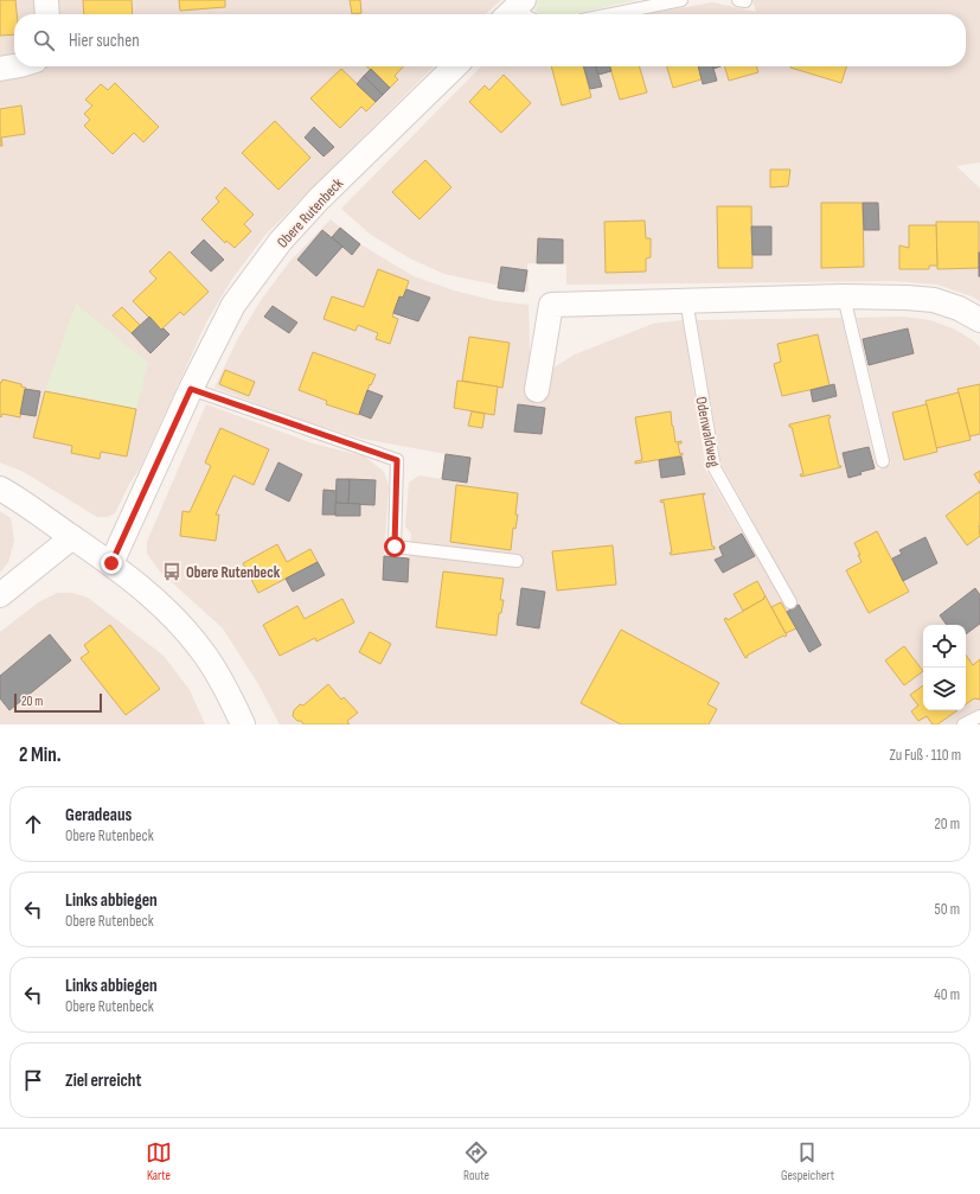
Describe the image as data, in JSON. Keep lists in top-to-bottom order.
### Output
{
  "streets": {
    "street": ["Obere Rutenbeck"],
    "lane": ["Odenwaldweg"]
  },
  "places": {
    "bus stop": ["Obere Rutenbeck"]
  },
  "scale_bar": "20 m",
  "page": {
    "search": "Hier suchen",
    "scale": "20 m",
    "heading": ["2 Min.", "Zu Fuß · 110 m"],
    "list": [
      ["Geradeaus", "Obere Rutenbeck", "20 m"],
      ["Links abbiegen", "Obere Rutenbeck", "50 m"],
      ["Links abbiegen", "Obere Rutenbeck", "40 m"],
      "Ziel erreicht"
    ],
    "nav": ["Karte", "Route", "Gespeichert"]
  }
}
